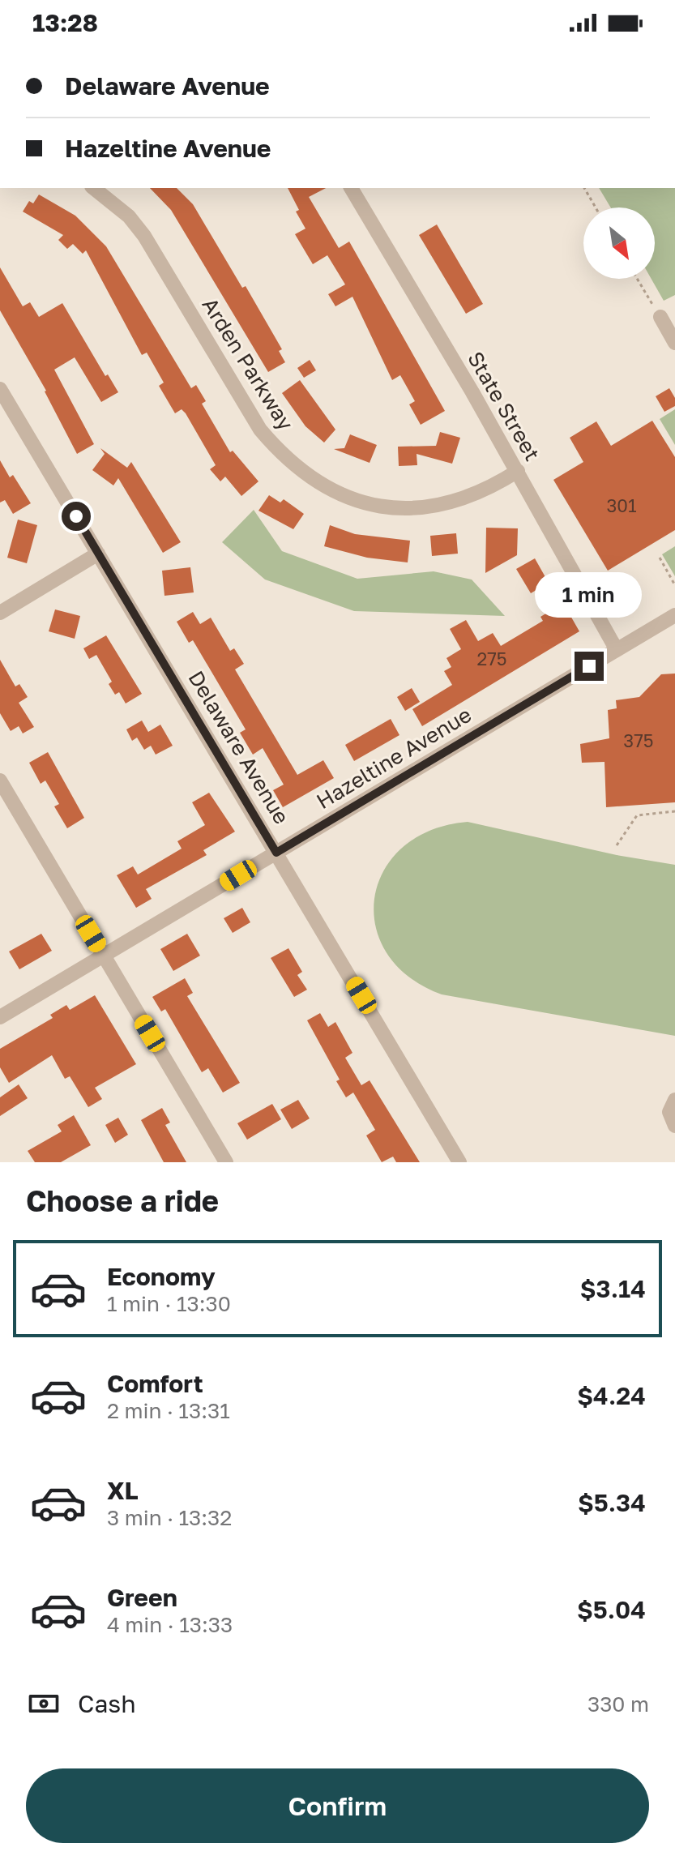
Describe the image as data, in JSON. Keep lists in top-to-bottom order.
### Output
{
  "streets": {
    "street": [
      "Arden Parkway",
      "State Street",
      "Delaware Avenue",
      "Hazeltine Avenue"
    ]
  },
  "crossings": [
    ["Arden Parkway", "State Street"],
    ["State Street", "Hazeltine Avenue"],
    ["Delaware Avenue", "Hazeltine Avenue"]
  ],
  "house_numbers": ["301", "275", "375"],
  "north": "bottom right",
  "page": {
    "status": "13:28",
    "banner": ["Delaware Avenue", "Hazeltine Avenue"],
    "bubble": "1 min",
    "heading": "Choose a ride",
    "list": [
      {
        "name": "Economy",
        "note": "1 min · 13:30",
        "value": "$3.14"
      },
      {
        "name": "Comfort",
        "note": "2 min · 13:31",
        "value": "$4.24"
      },
      {
        "name": "XL",
        "note": "3 min · 13:32",
        "value": "$5.34"
      },
      {
        "name": "Green",
        "note": "4 min · 13:33",
        "value": "$5.04"
      }
    ],
    "pay": ["Cash", "330 m"],
    "buttons": "Confirm"
  }
}
